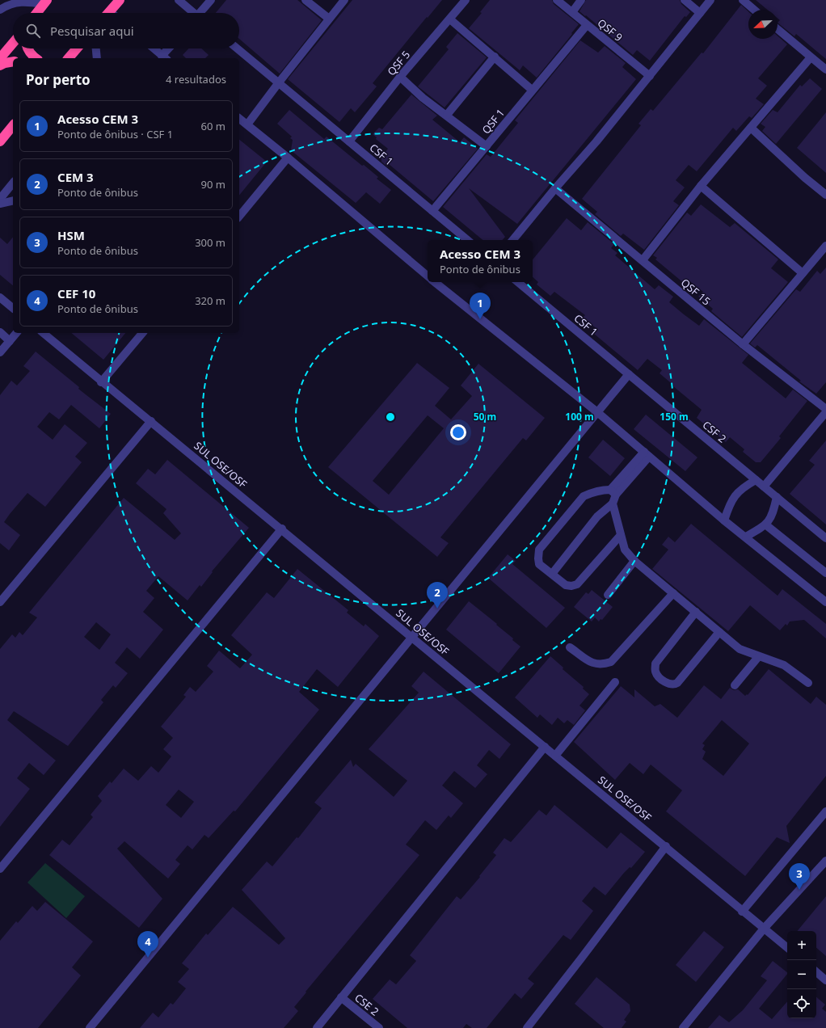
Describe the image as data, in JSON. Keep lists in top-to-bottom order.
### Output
{
  "streets": {
    "street": [
      "QSF 9",
      "QSF 5",
      "QSF 1",
      "CSF 1",
      "QSF 15",
      "CSF 2",
      "SUL OSE/OSF",
      "CSE 2"
    ]
  },
  "crossings": [
    ["QSF 9", "QSF 1"],
    ["QSF 5", "QSF 1"],
    ["QSF 5", "CSF 1"],
    ["CSF 1", "CSF 2"]
  ],
  "north": "bottom left",
  "page": {
    "search": "Pesquisar aqui",
    "heading": ["Por perto", "4 resultados"],
    "list": [
      {
        "mark": "1",
        "name": "Acesso CEM 3",
        "note": "Ponto de ônibus · CSF 1",
        "value": "60 m"
      },
      {
        "mark": "2",
        "name": "CEM 3",
        "note": "Ponto de ônibus",
        "value": "90 m"
      },
      {
        "mark": "3",
        "name": "HSM",
        "note": "Ponto de ônibus",
        "value": "300 m"
      },
      {
        "mark": "4",
        "name": "CEF 10",
        "note": "Ponto de ônibus",
        "value": "320 m"
      }
    ],
    "popup": ["Acesso CEM 3", "Ponto de ônibus"],
    "pins": [
      "1",
      "2",
      "3",
      "4"
    ],
    "map_buttons": ["+", "−"]
  },
  "rings": ["50 m", "100 m", "150 m"]
}
